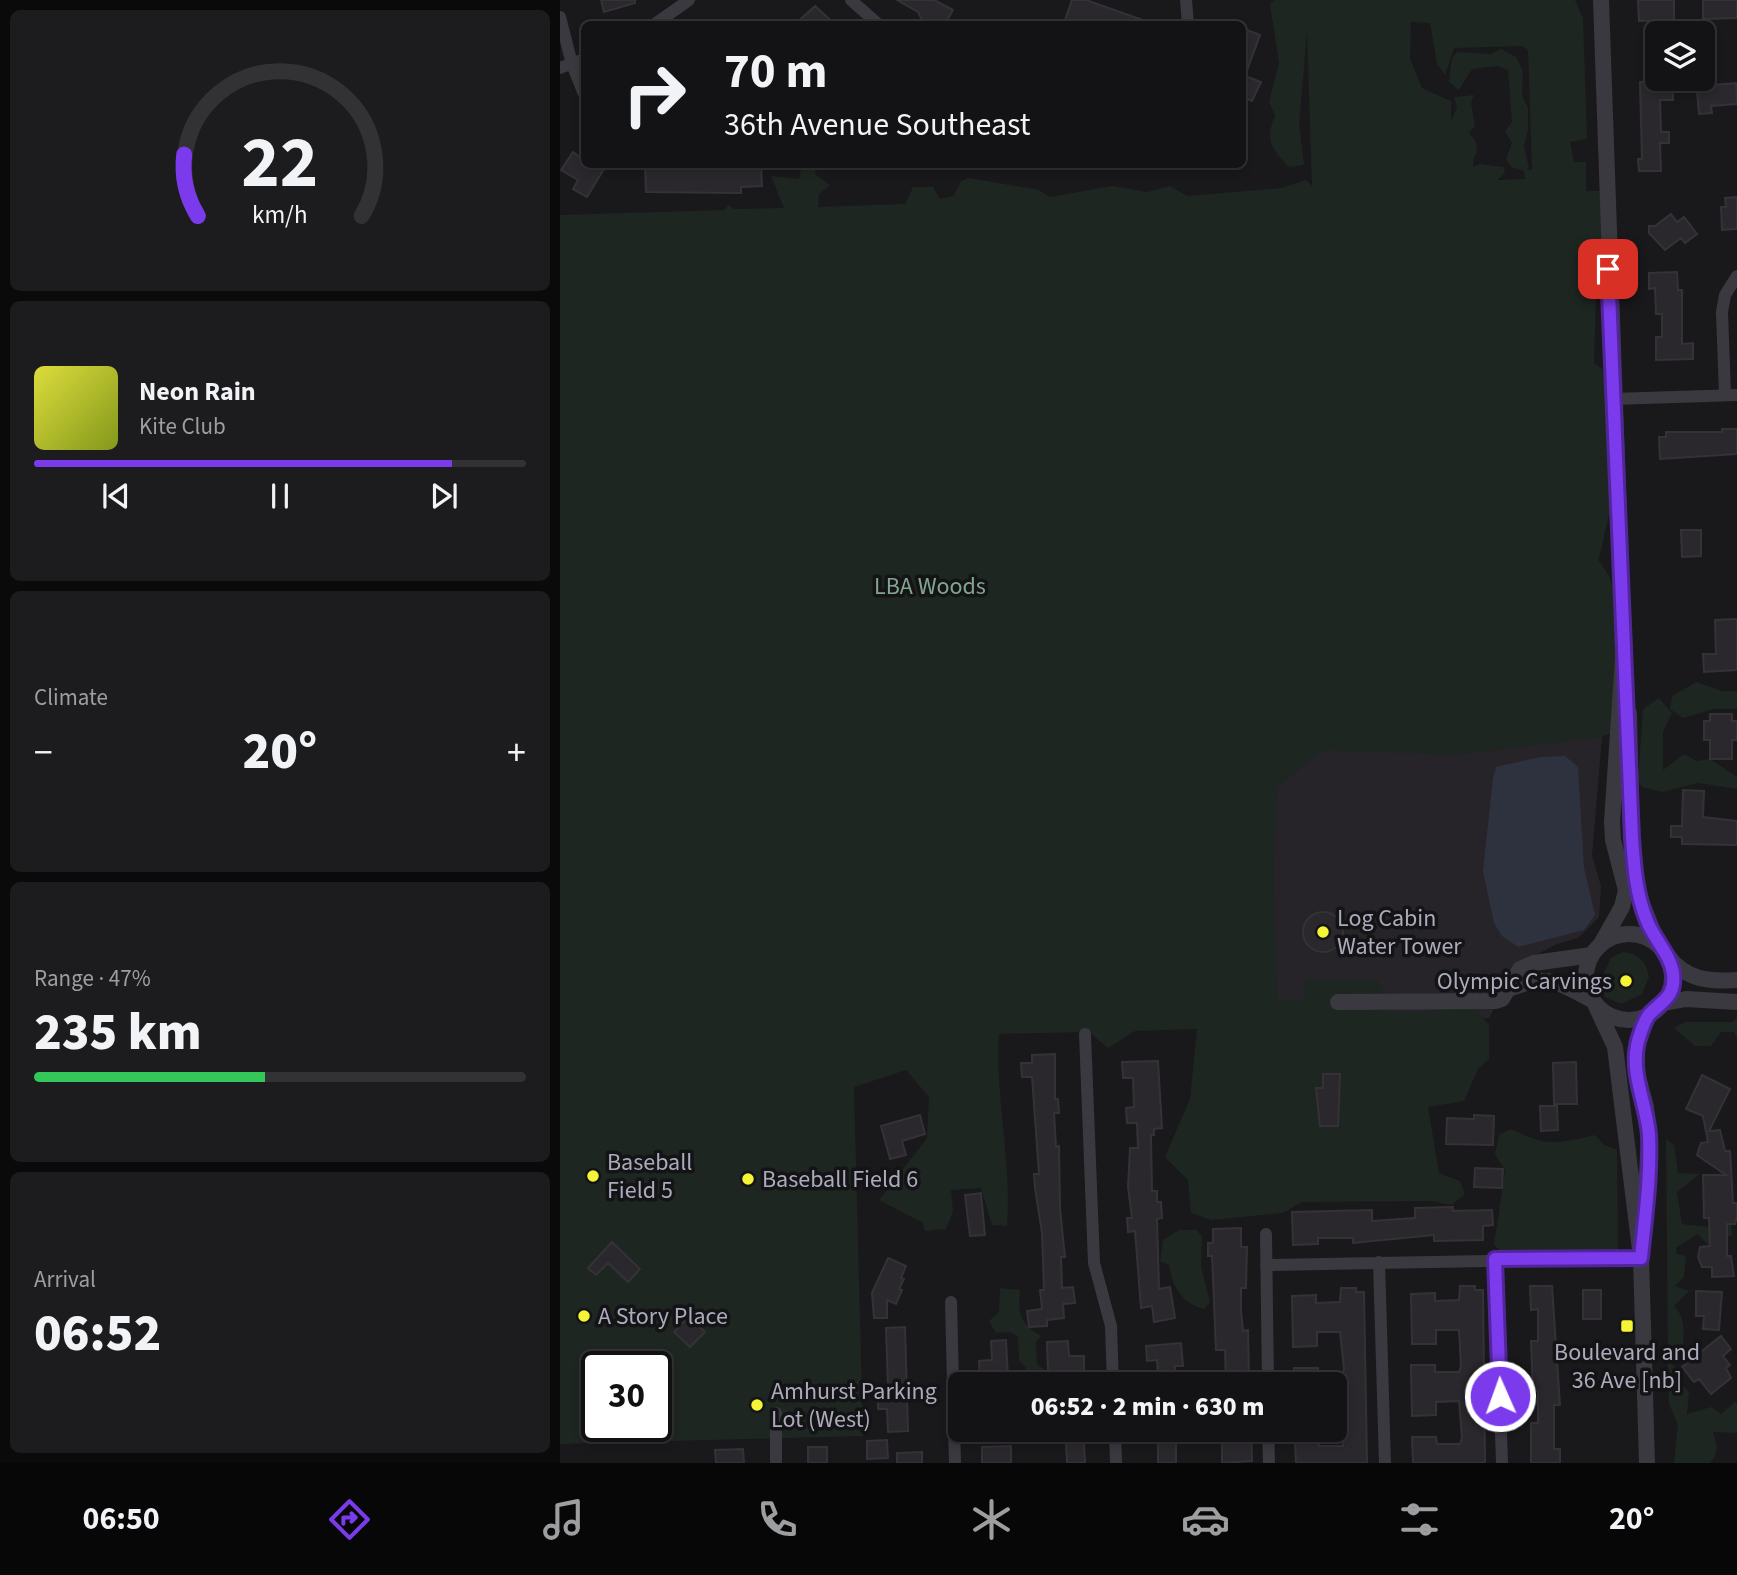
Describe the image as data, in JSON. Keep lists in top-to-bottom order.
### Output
{
  "parks": ["LBA Woods"],
  "places": {
    "other": [
      "Log Cabin Water Tower",
      "Olympic Carvings",
      "Baseball Field 5",
      "Baseball Field 6",
      "A Story Place",
      "Amhurst Parking Lot (West)"
    ],
    "transit": ["Boulevard and 36 Ave [nb]"]
  },
  "page": {
    "turn": ["70 m", "36th Avenue Southeast"],
    "song": ["Neon Rain", "Kite Club"],
    "tile": [
      "Climate",
      ["Range · 47%", "235 km"],
      ["Arrival", "06:52"]
    ],
    "heat": ["−", "20°", "+"],
    "limit": "30",
    "trip": "06:52 · 2 min · 630 m",
    "tabs": ["06:50", "20°"],
    "gauge": ["22", "km/h"]
  }
}
